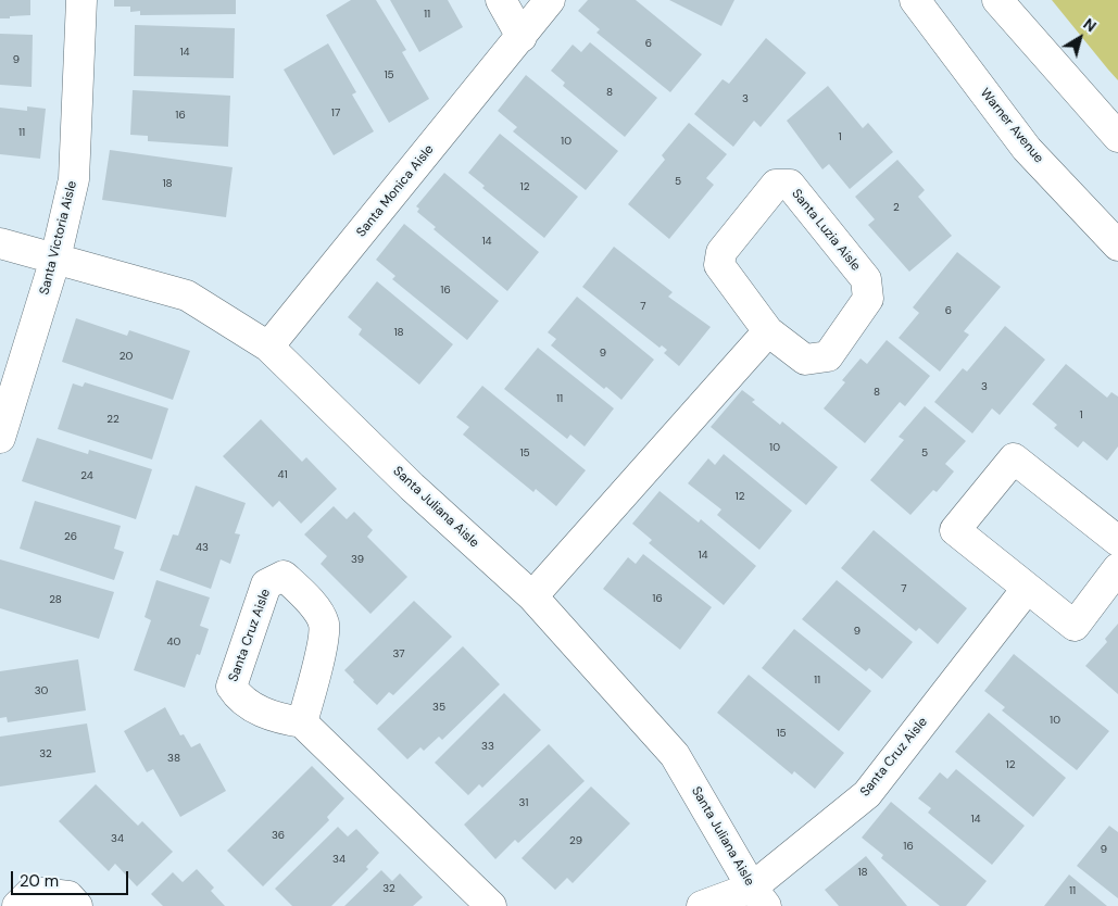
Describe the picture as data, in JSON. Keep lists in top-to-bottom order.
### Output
{
  "streets": {
    "street": [
      "Warner Avenue",
      "Santa Monica Aisle",
      "Santa Luzia Aisle",
      "Santa Victoria Aisle",
      "Santa Juliana Aisle",
      "Santa Cruz Aisle"
    ]
  },
  "crossings": [
    ["Santa Monica Aisle", "Santa Juliana Aisle"],
    ["Santa Victoria Aisle", "Santa Juliana Aisle"],
    ["Santa Juliana Aisle", "Santa Cruz Aisle"]
  ],
  "house_numbers": [
    "11",
    "6",
    "14",
    "9",
    "15",
    "8",
    "3",
    "17",
    "16",
    "11",
    "1",
    "10",
    "5",
    "18",
    "12",
    "2",
    "14",
    "16",
    "7",
    "6",
    "18",
    "9",
    "20",
    "3",
    "8",
    "11",
    "1",
    "22",
    "10",
    "15",
    "5",
    "41",
    "24",
    "12",
    "26",
    "43",
    "14",
    "39",
    "7",
    "16",
    "28",
    "9",
    "40",
    "37",
    "11",
    "30",
    "35",
    "10",
    "15",
    "33",
    "32",
    "38",
    "12",
    "31",
    "14",
    "36",
    "34",
    "29",
    "16",
    "9",
    "34",
    "18",
    "32",
    "11"
  ],
  "scale_bar": "20 m",
  "north": "top right"
}
